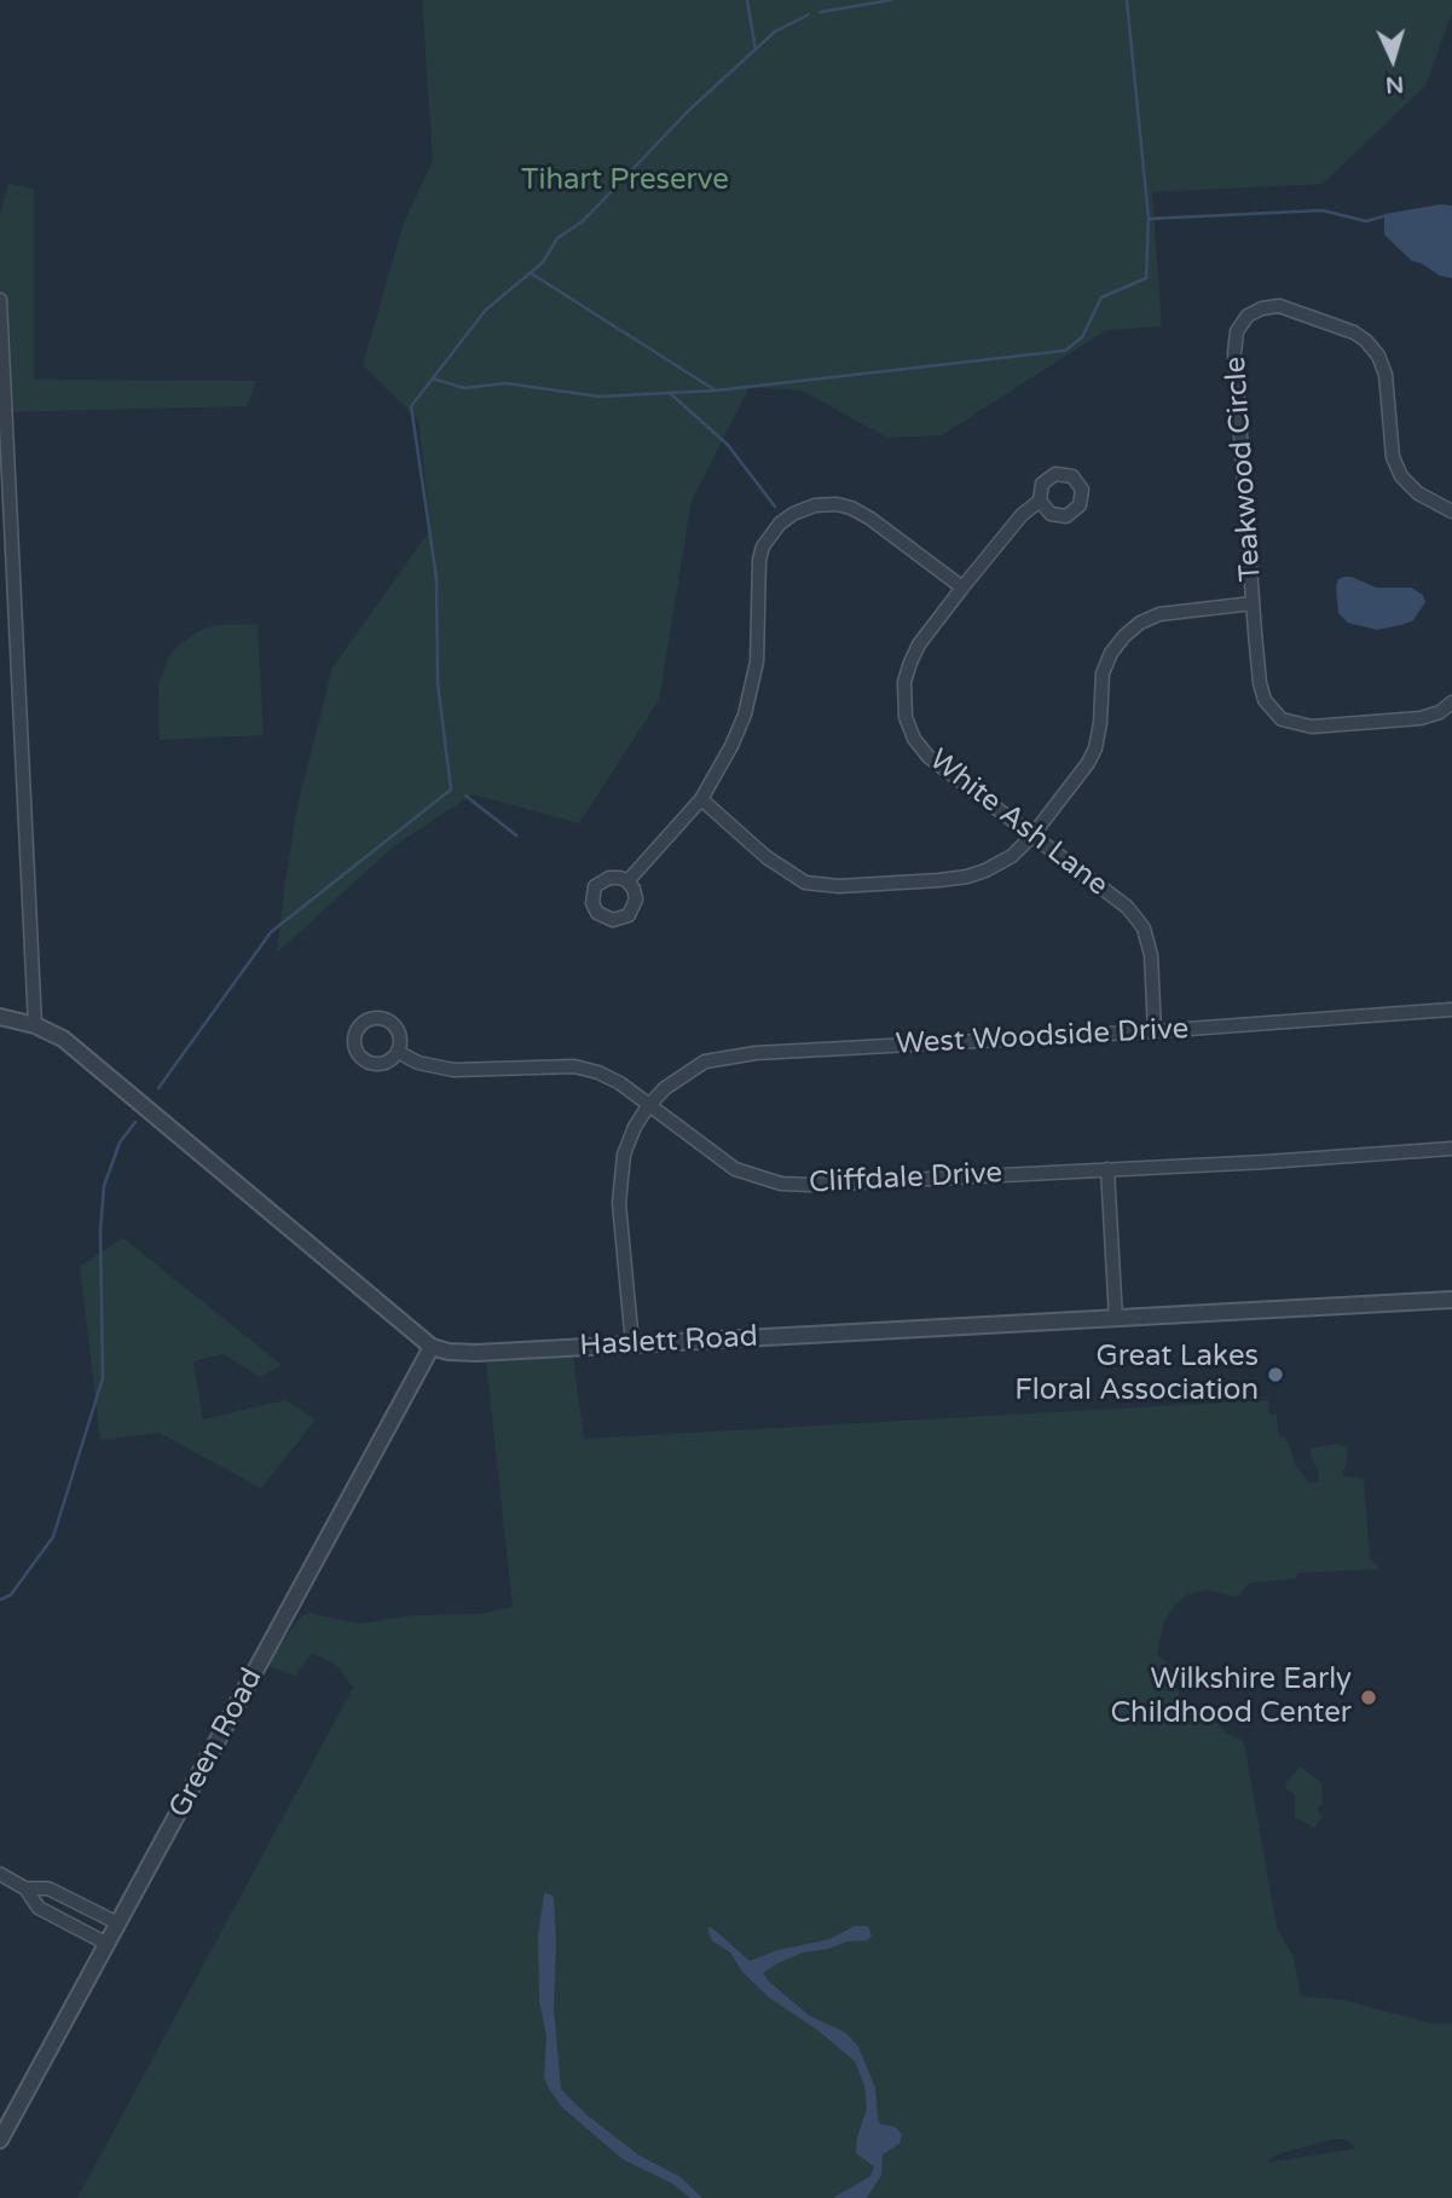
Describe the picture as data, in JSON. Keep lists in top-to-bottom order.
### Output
{
  "streets": {
    "street": [
      "Teakwood Circle",
      "White Ash Lane",
      "West Woodside Drive",
      "Cliffdale Drive",
      "Haslett Road",
      "Green Road"
    ]
  },
  "crossings": [
    ["White Ash Lane", "West Woodside Drive"],
    ["West Woodside Drive", "Cliffdale Drive"],
    ["West Woodside Drive", "Haslett Road"],
    ["Haslett Road", "Green Road"]
  ],
  "parks": ["Tihart Preserve"],
  "places": ["Great Lakes Floral Association", "Wilkshire Early Childhood Center"],
  "north": "bottom"
}
